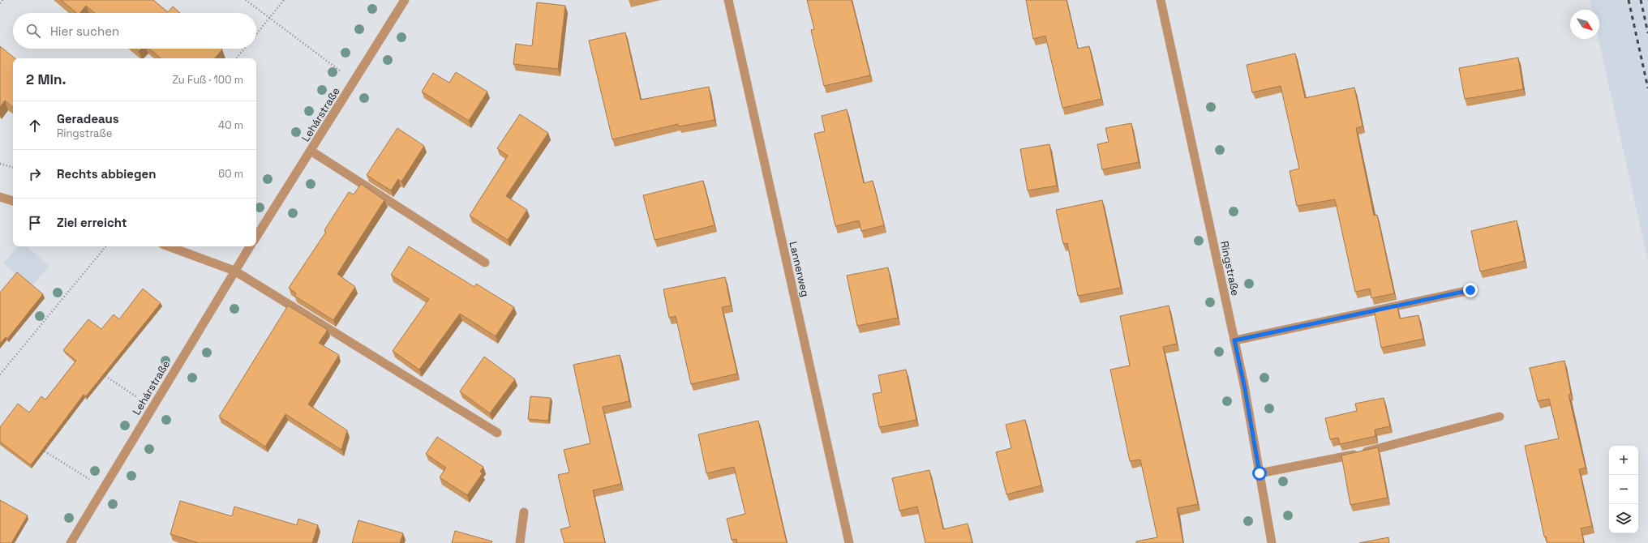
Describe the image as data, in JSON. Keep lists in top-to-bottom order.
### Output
{
  "streets": {
    "street": ["Lehárstraße", "Ringstraße", "Lannerweg"]
  },
  "north": "bottom right",
  "page": {
    "search": "Hier suchen",
    "heading": ["2 Min.", "Zu Fuß · 100 m"],
    "list": [
      ["Geradeaus", "Ringstraße", "40 m"],
      ["Rechts abbiegen", "60 m"],
      "Ziel erreicht"
    ],
    "map_buttons": ["+", "−"]
  }
}
